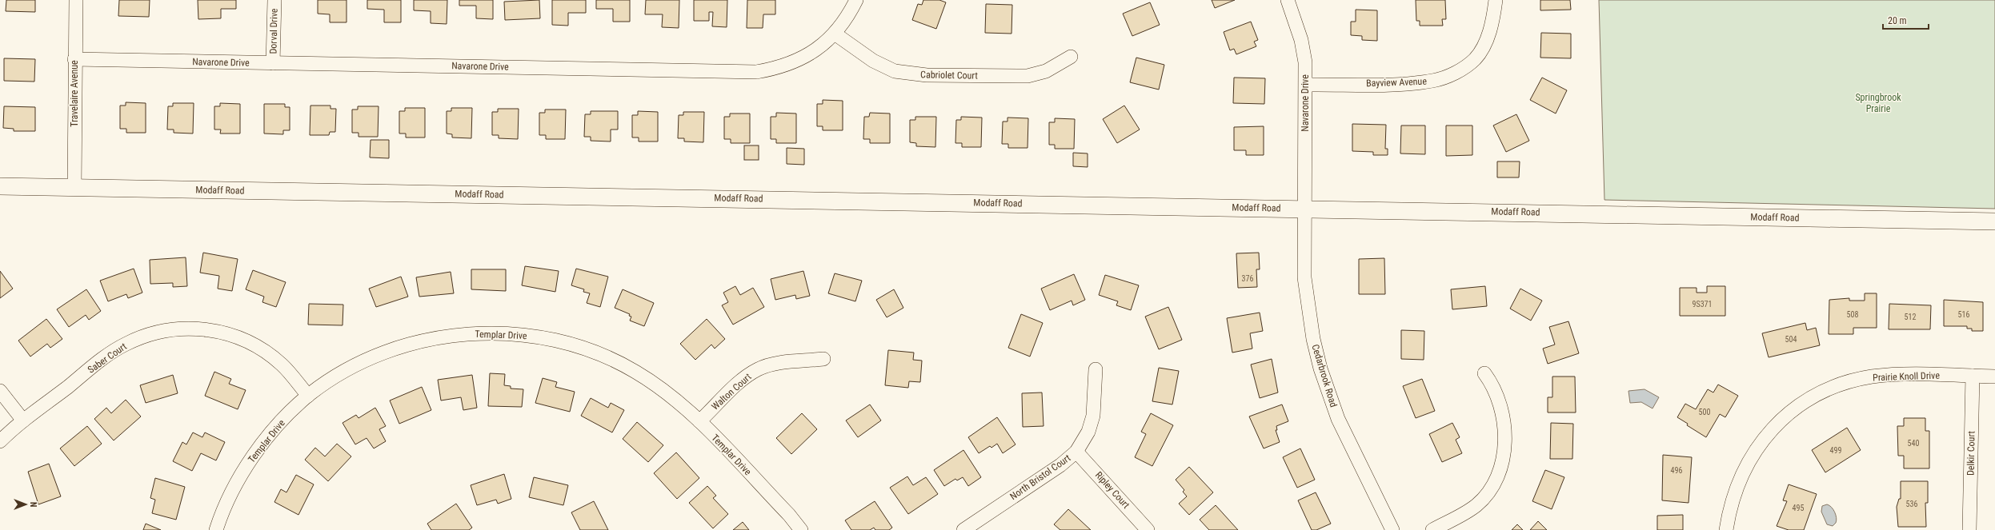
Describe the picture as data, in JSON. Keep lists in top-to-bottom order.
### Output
{
  "streets": {
    "street": [
      "Dorval Drive",
      "Navarone Drive",
      "Cabriolet Court",
      "Bayview Avenue",
      "Travelaire Avenue",
      "Modaff Road",
      "Templar Drive",
      "Saber Court",
      "Cedarbrook Road",
      "Prairie Knoll Drive",
      "Walton Court",
      "Delkir Court",
      "North Bristol Court",
      "Ripley Court"
    ]
  },
  "crossings": [
    ["Dorval Drive", "Navarone Drive"],
    ["Navarone Drive", "Cabriolet Court"],
    ["Navarone Drive", "Bayview Avenue"],
    ["Navarone Drive", "Travelaire Avenue"],
    ["Navarone Drive", "Modaff Road"],
    ["Navarone Drive", "Cedarbrook Road"],
    ["Travelaire Avenue", "Modaff Road"],
    ["Modaff Road", "Cedarbrook Road"],
    ["Templar Drive", "Saber Court"],
    ["Templar Drive", "Walton Court"],
    ["Prairie Knoll Drive", "Delkir Court"],
    ["North Bristol Court", "Ripley Court"]
  ],
  "parks": ["Springbrook Prairie"],
  "house_numbers": [
    "376",
    "9S371",
    "508",
    "516",
    "512",
    "504",
    "500",
    "540",
    "499",
    "496",
    "536",
    "495"
  ],
  "scale_bar": "20 m",
  "north": "right"
}
